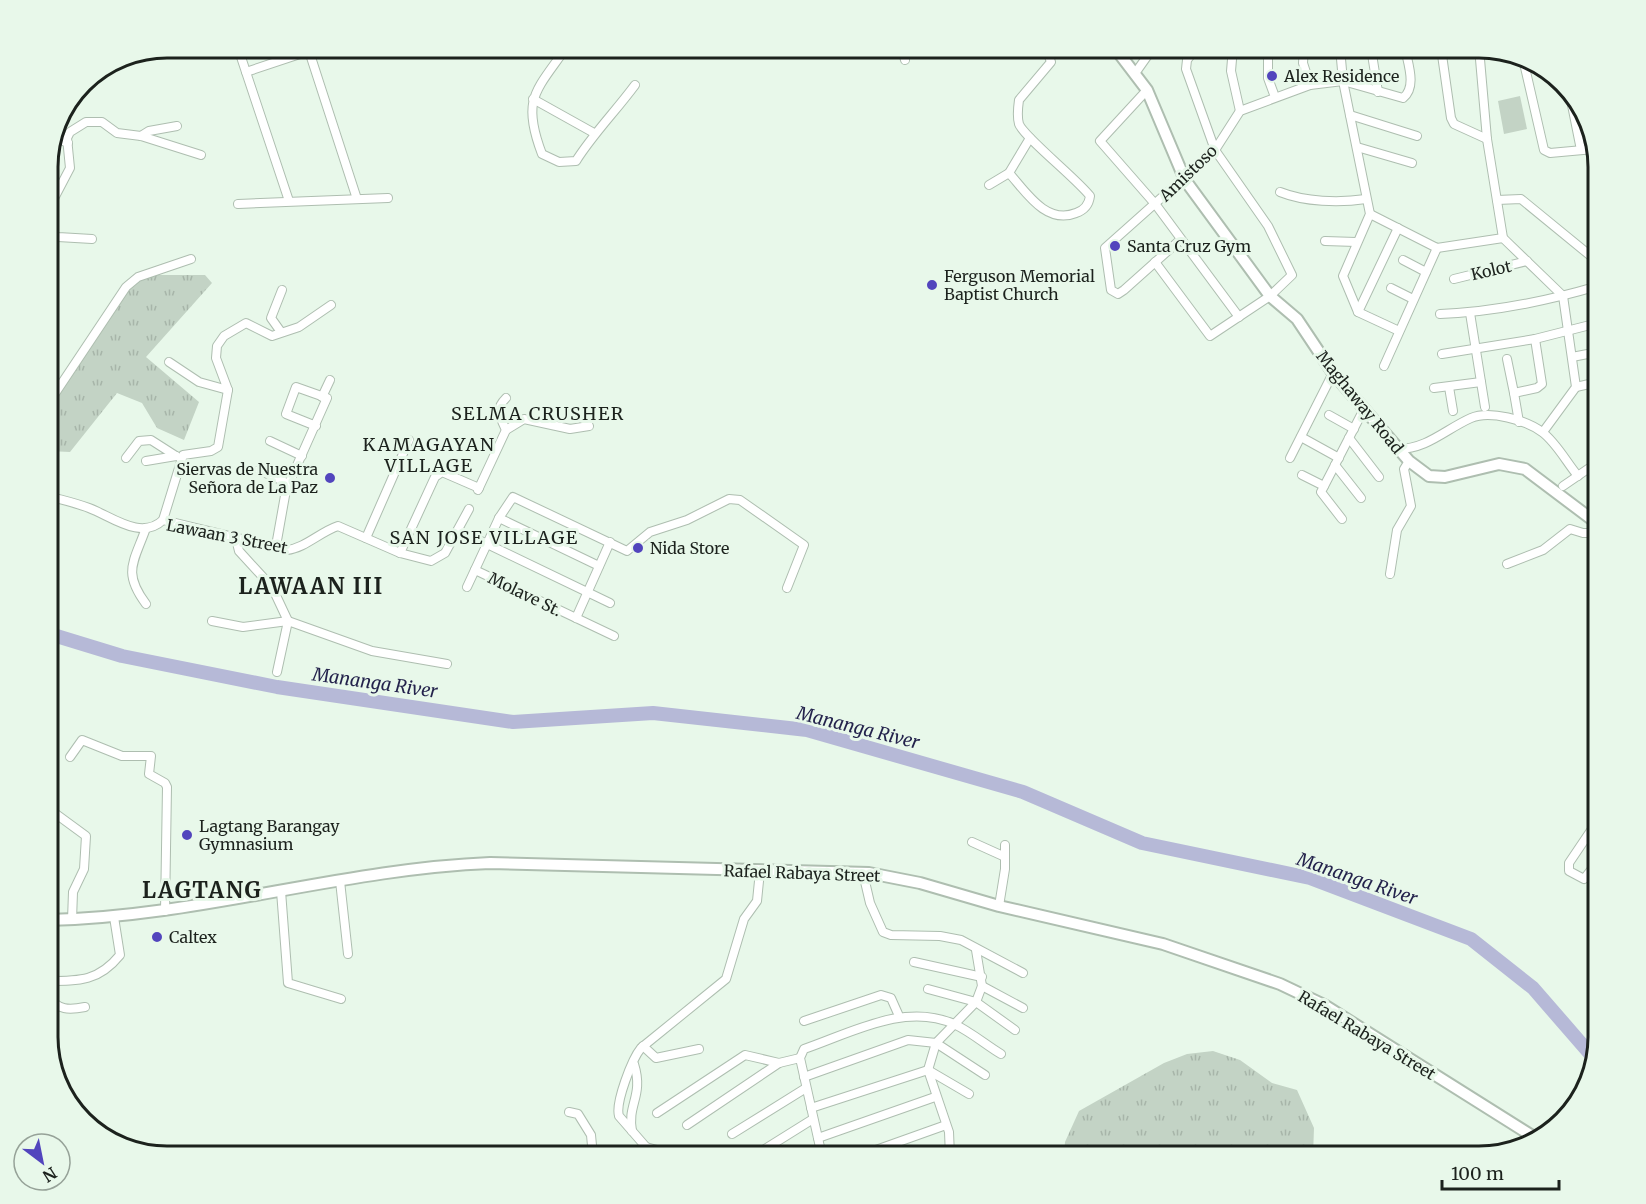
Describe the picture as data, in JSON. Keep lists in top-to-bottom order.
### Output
{
  "streets": {
    "main road": ["Maghaway Road", "Rafael Rabaya Street"],
    "street": [
      "Amistoso",
      "Kolot",
      "Lawaan 3 Street",
      "Molave St."
    ]
  },
  "crossings": [
    ["Amistoso", "Maghaway Road"]
  ],
  "districts": [
    "SELMA CRUSHER",
    "KAMAGAYAN VILLAGE",
    "SAN JOSE VILLAGE",
    "LAWAAN III",
    "LAGTANG"
  ],
  "water": ["Mananga River"],
  "places": [
    "Alex Residence",
    "Santa Cruz Gym",
    "Ferguson Memorial Baptist Church",
    "Siervas de Nuestra Señora de La Paz",
    "Nida Store",
    "Lagtang Barangay Gymnasium",
    "Caltex"
  ],
  "scale_bar": "100 m",
  "north": "bottom right"
}
